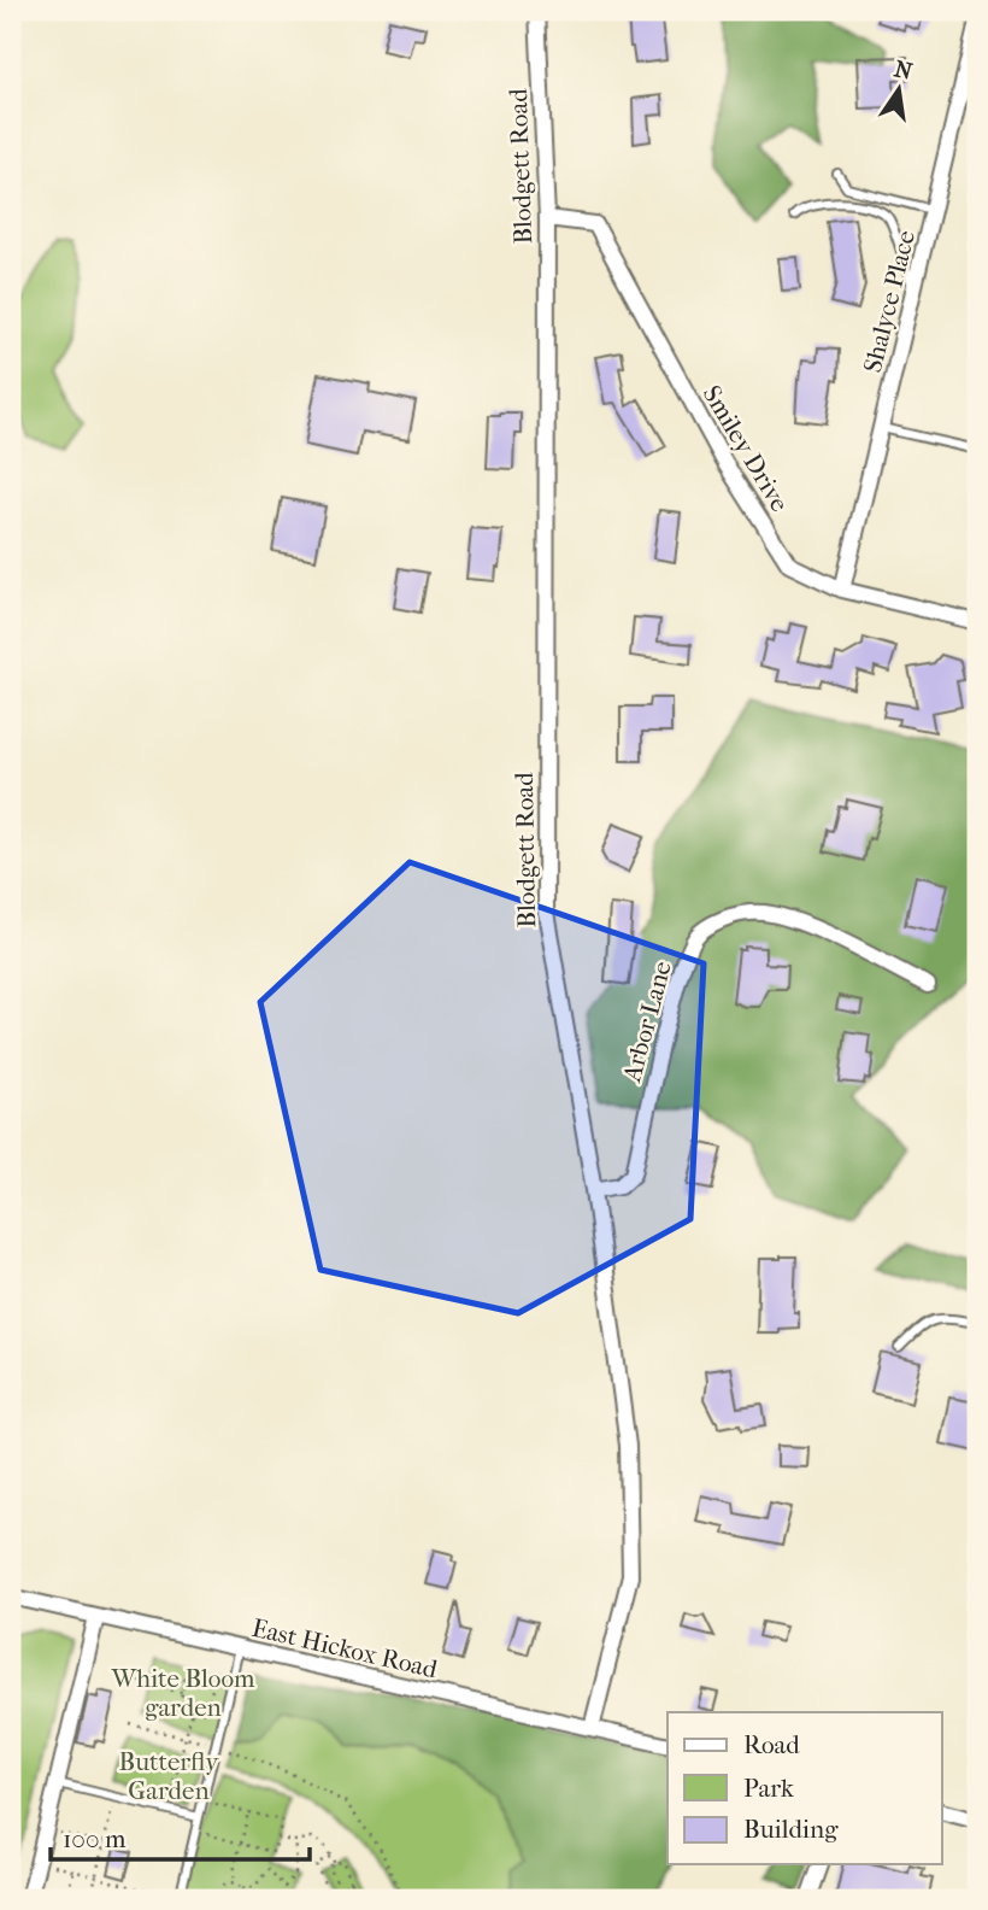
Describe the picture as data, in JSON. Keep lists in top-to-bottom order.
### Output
{
  "streets": {
    "street": [
      "Blodgett Road",
      "Shalyce Place",
      "Smiley Drive",
      "Arbor Lane",
      "East Hickox Road"
    ]
  },
  "crossings": [
    ["Blodgett Road", "Smiley Drive"],
    ["Blodgett Road", "Arbor Lane"],
    ["Blodgett Road", "East Hickox Road"],
    ["Shalyce Place", "Smiley Drive"]
  ],
  "parks": ["White Bloom garden", "Butterfly Garden"],
  "legend": ["Road", "Park", "Building"],
  "scale_bar": "100 m",
  "north": "top"
}
